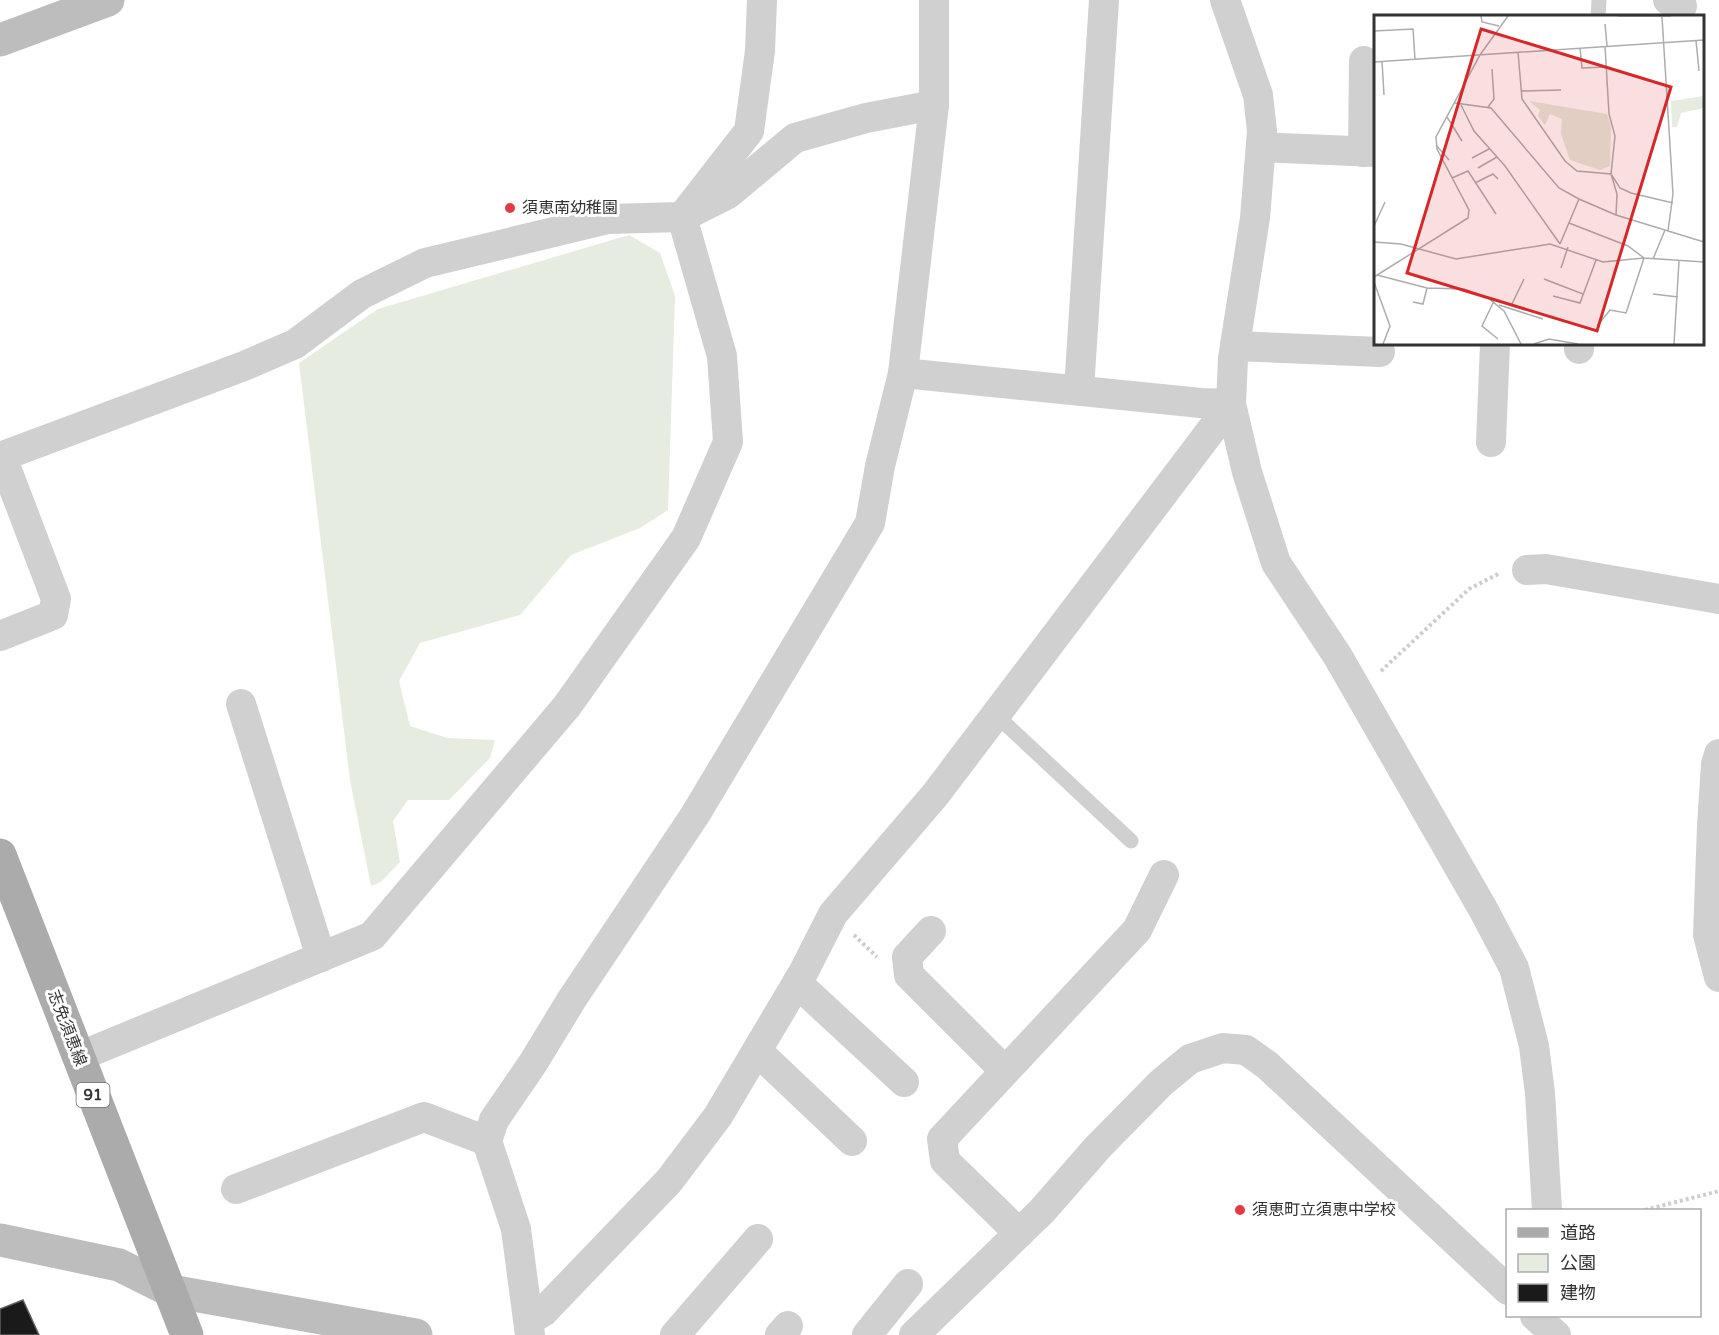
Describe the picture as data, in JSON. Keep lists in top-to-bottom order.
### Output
{
  "streets": {
    "main road": ["志免須恵線", "91"]
  },
  "places": ["須恵南幼稚園", "須恵町立須恵中学校"],
  "legend": ["道路", "公園", "建物"]
}
